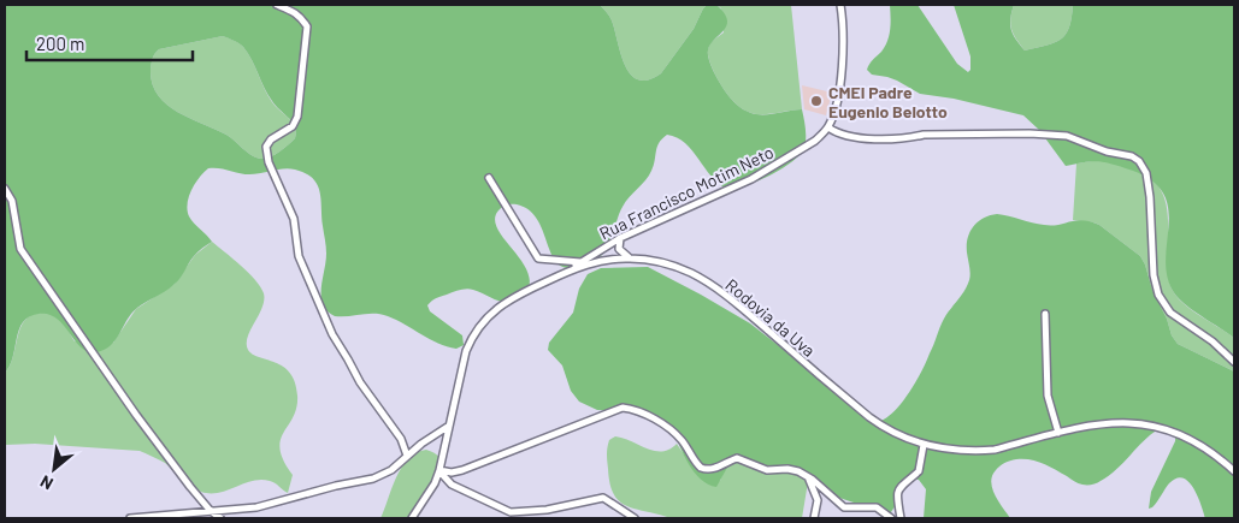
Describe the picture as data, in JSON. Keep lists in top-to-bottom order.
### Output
{
  "streets": {
    "street": ["Rua Francisco Motim Neto", "Rodovia da Uva"]
  },
  "crossings": [
    ["Rua Francisco Motim Neto", "Rodovia da Uva"]
  ],
  "places": ["CMEI Padre Eugenio Belotto"],
  "scale_bar": "200 m",
  "north": "bottom left"
}
